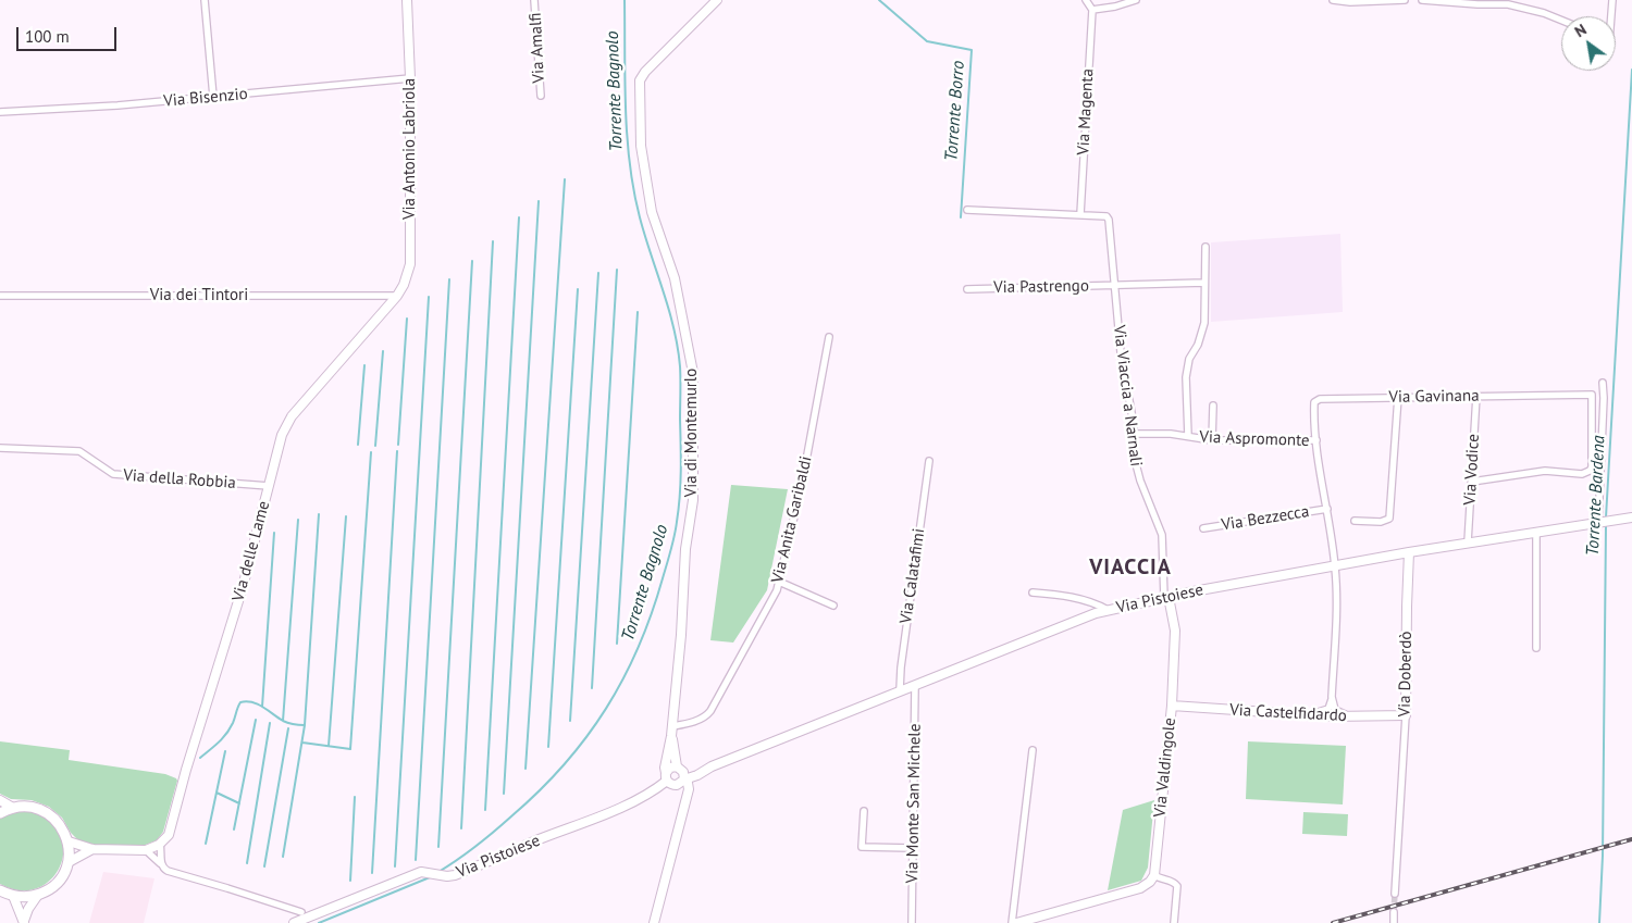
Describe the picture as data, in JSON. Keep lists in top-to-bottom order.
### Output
{
  "streets": {
    "street": [
      "Via Amalfi",
      "Via Bisenzio",
      "Via Magenta",
      "Via Antonio Labriola",
      "Via Pastrengo",
      "Via dei Tintori",
      "Via Viaccia a Narnali",
      "Via Gavinana",
      "Via di Montemurlo",
      "Via Aspromonte",
      "Via Vodice",
      "Via della Robbia",
      "Via Bezzecca",
      "Via Anita Garibaldi",
      "Via delle Lame",
      "Via Calatafimi",
      "Via Pistoiese",
      "Via Doberdò",
      "Via Castelfidardo",
      "Via Valdingole",
      "Via Monte San Michele"
    ]
  },
  "crossings": [
    ["Via Bisenzio", "Via Antonio Labriola"],
    ["Via Magenta", "Via Viaccia a Narnali"],
    ["Via Antonio Labriola", "Via dei Tintori"],
    ["Via Antonio Labriola", "Via delle Lame"],
    ["Via Pastrengo", "Via Viaccia a Narnali"],
    ["Via dei Tintori", "Via delle Lame"],
    ["Via Viaccia a Narnali", "Via Aspromonte"],
    ["Via Viaccia a Narnali", "Via Pistoiese"],
    ["Via Viaccia a Narnali", "Via Valdingole"],
    ["Via Gavinana", "Via Aspromonte"],
    ["Via Gavinana", "Via Vodice"],
    ["Via di Montemurlo", "Via Anita Garibaldi"],
    ["Via di Montemurlo", "Via Pistoiese"],
    ["Via Aspromonte", "Via Bezzecca"],
    ["Via Aspromonte", "Via Pistoiese"],
    ["Via Vodice", "Via Pistoiese"],
    ["Via della Robbia", "Via delle Lame"],
    ["Via Calatafimi", "Via Pistoiese"],
    ["Via Pistoiese", "Via Doberdò"],
    ["Via Pistoiese", "Via Valdingole"],
    ["Via Pistoiese", "Via Monte San Michele"],
    ["Via Doberdò", "Via Castelfidardo"],
    ["Via Castelfidardo", "Via Valdingole"]
  ],
  "districts": ["VIACCIA"],
  "water": ["Torrente Bagnolo", "Torrente Borro", "Torrente Bardena"],
  "scale_bar": "100 m",
  "north": "top left"
}
